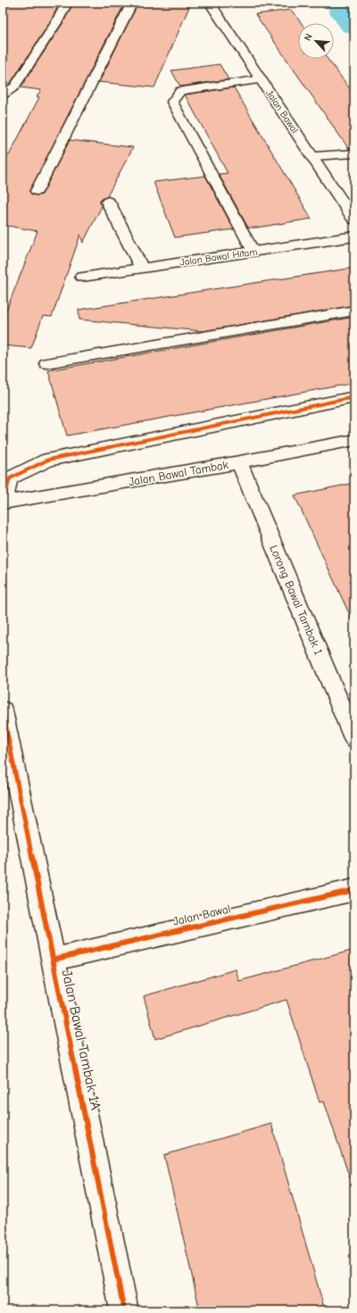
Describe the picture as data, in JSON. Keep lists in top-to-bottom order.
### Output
{
  "streets": {
    "street": [
      "Jalan Bawal",
      "Jalan Bawal Hitam",
      "Jalan Bawal Tambak",
      "Lorong Bawal Tambak 1",
      "Jalan Bawal Tambak 1A"
    ]
  },
  "crossings": [
    ["Jalan Bawal", "Jalan Bawal Tambak 1A"],
    ["Jalan Bawal Tambak", "Lorong Bawal Tambak 1"]
  ],
  "north": "top left"
}
